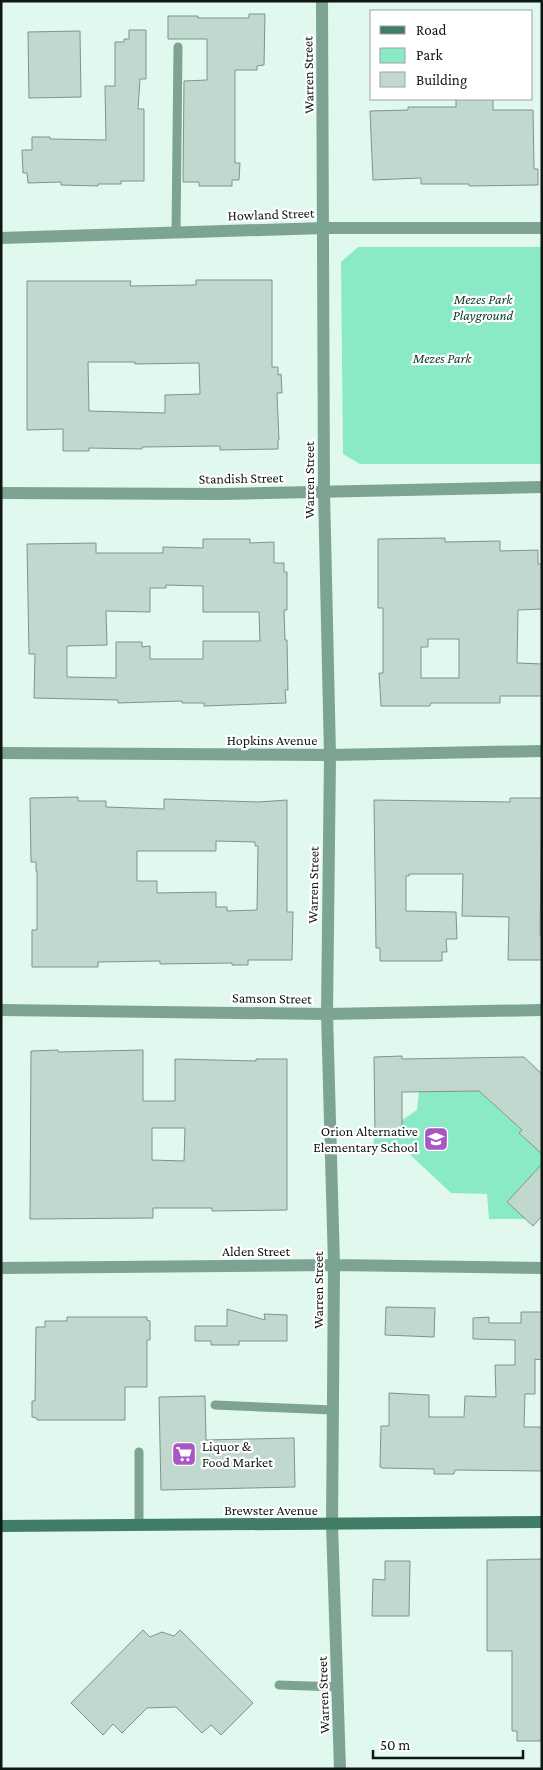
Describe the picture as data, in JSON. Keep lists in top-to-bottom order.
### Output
{
  "streets": {
    "street": [
      "Warren Street",
      "Howland Street",
      "Standish Street",
      "Hopkins Avenue",
      "Samson Street",
      "Alden Street",
      "Brewster Avenue"
    ]
  },
  "crossings": [
    ["Warren Street", "Howland Street"],
    ["Warren Street", "Standish Street"],
    ["Warren Street", "Hopkins Avenue"],
    ["Warren Street", "Samson Street"],
    ["Warren Street", "Alden Street"],
    ["Warren Street", "Brewster Avenue"]
  ],
  "parks": ["Mezes Park Playground", "Mezes Park"],
  "places": {
    "school or university": ["Orion Alternative Elementary School"],
    "supermarket": ["Liquor & Food Market"]
  },
  "legend": ["Road", "Park", "Building"],
  "scale_bar": "50 m"
}
